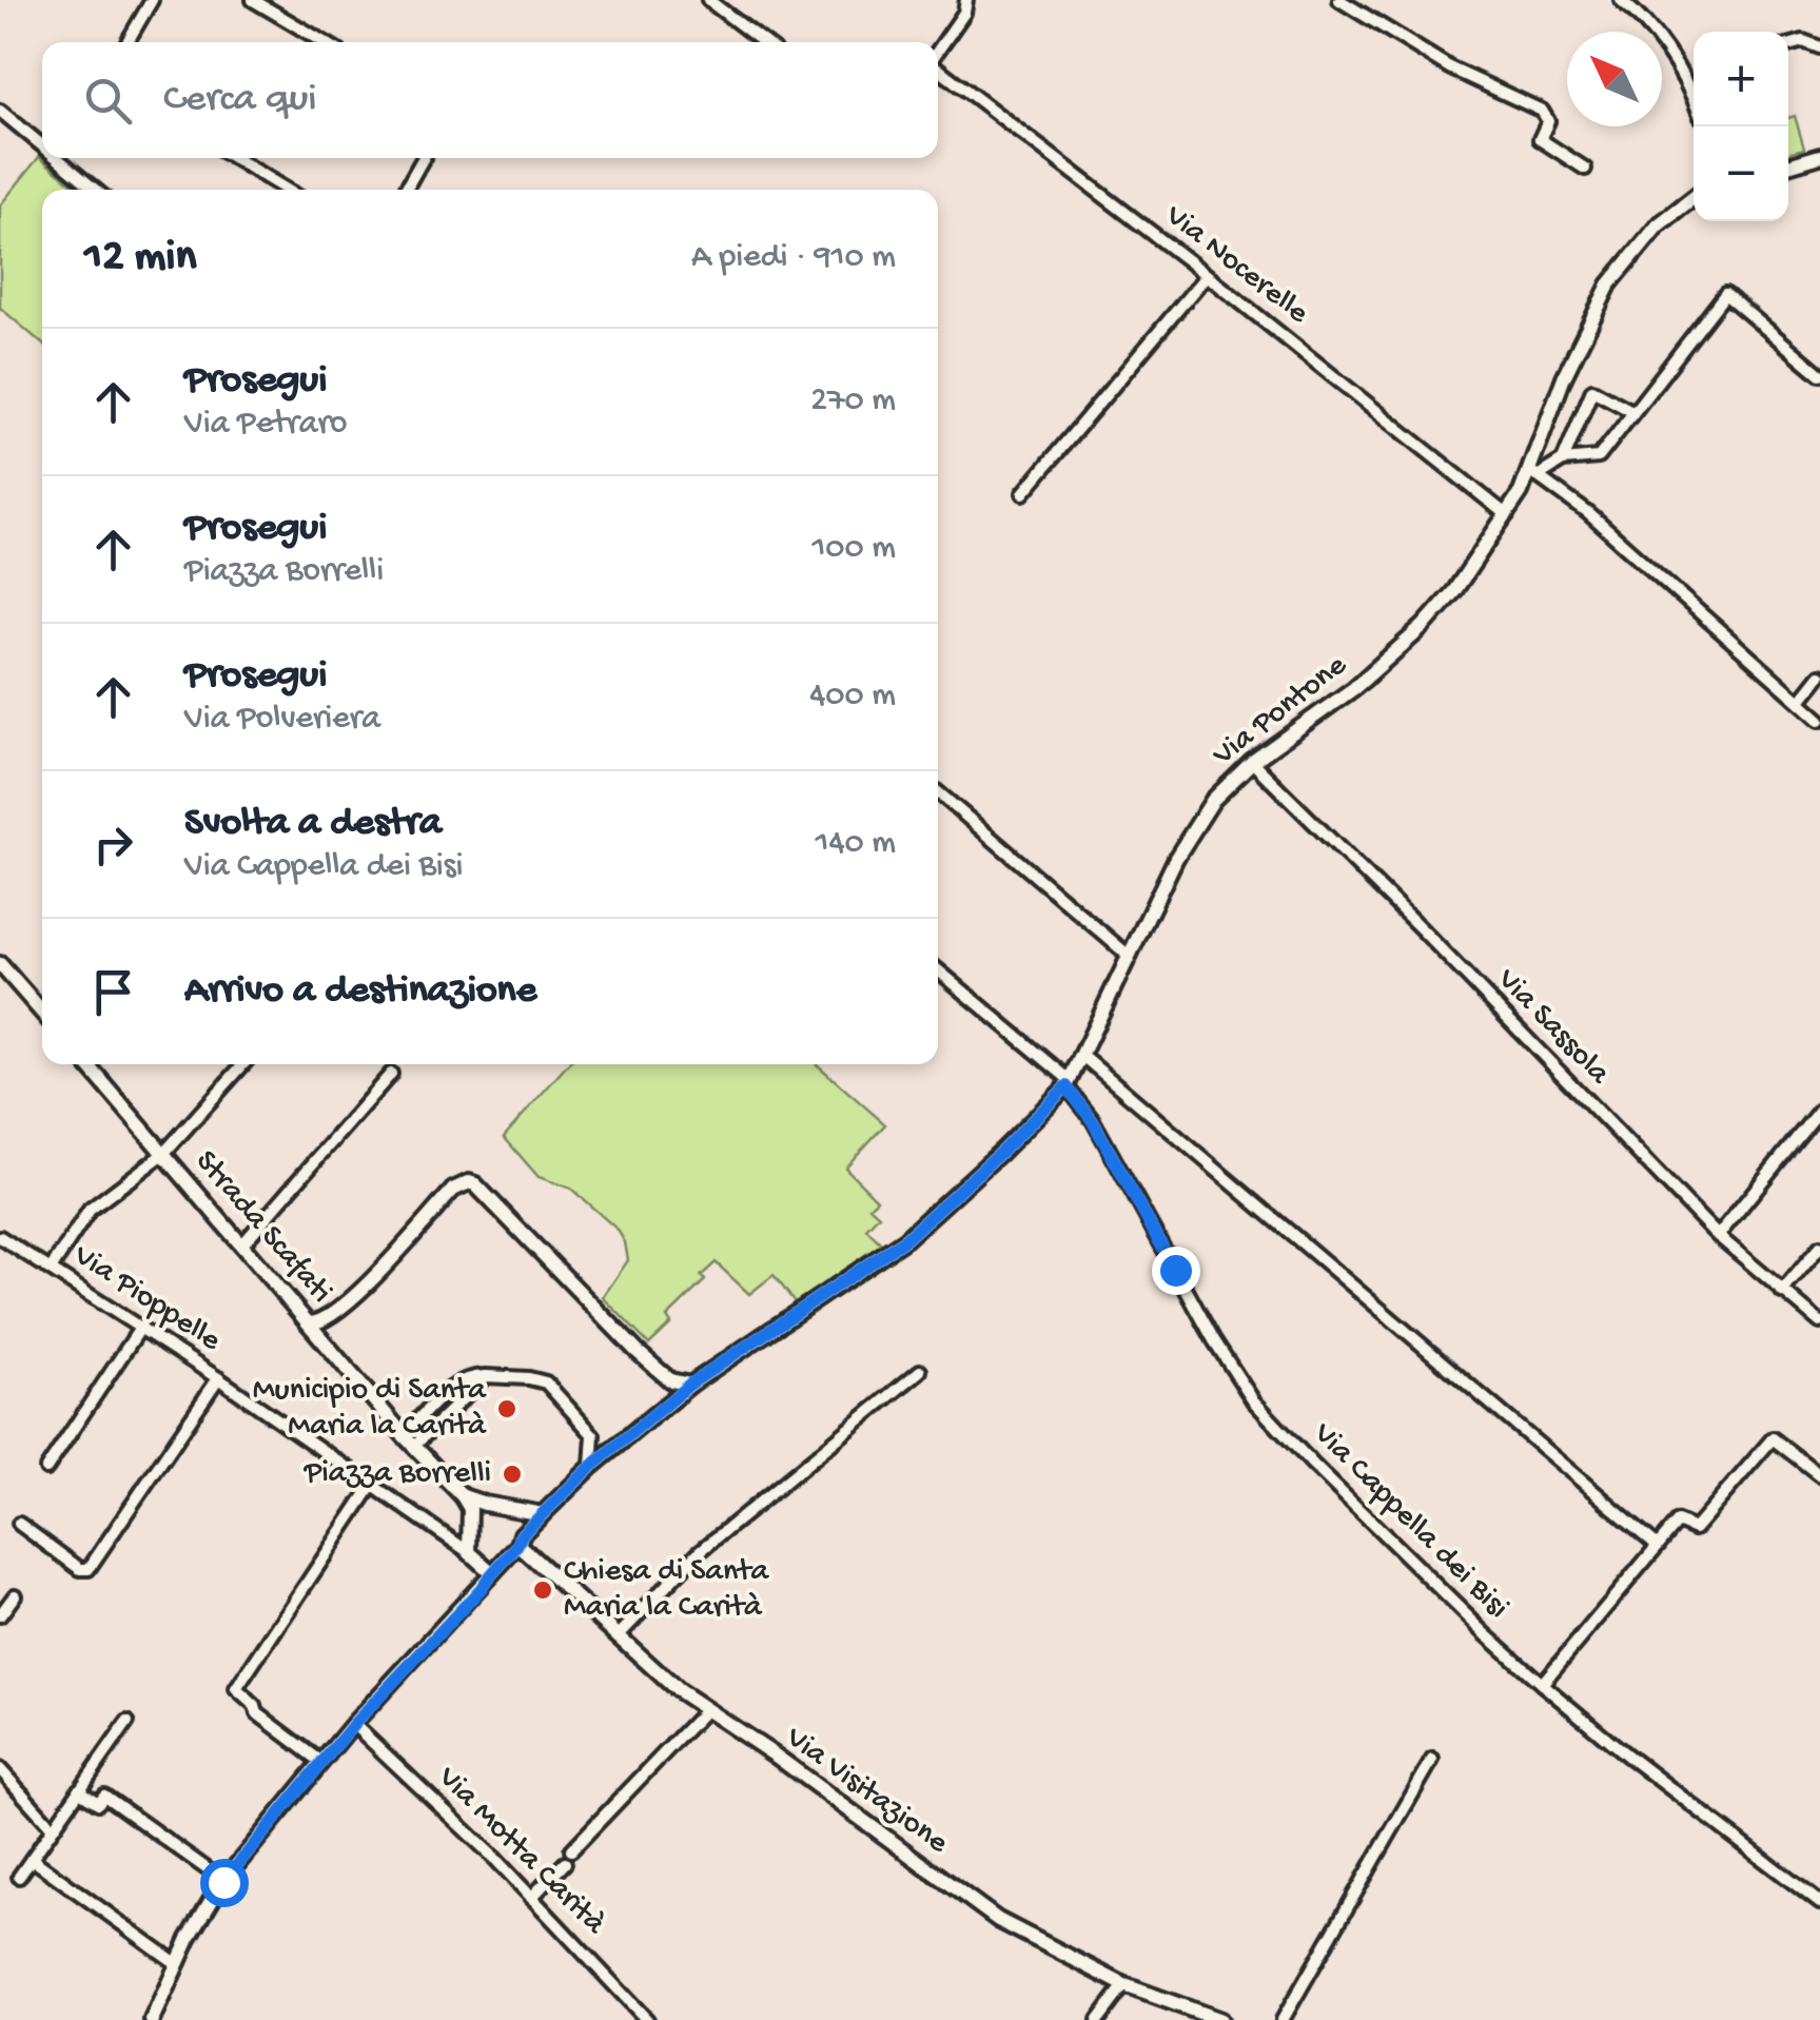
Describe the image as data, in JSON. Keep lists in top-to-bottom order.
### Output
{
  "streets": {
    "street": [
      "Via Nocerelle",
      "Via Pontone",
      "Via Sassola",
      "Strada Scafati",
      "Via Pioppelle",
      "Via Cappella dei Bisi",
      "Via Visitazione",
      "Via Motta Carità"
    ]
  },
  "crossings": [
    ["Via Nocerelle", "Via Pontone"],
    ["Via Pontone", "Via Sassola"],
    ["Via Pontone", "Strada Scafati"],
    ["Via Pontone", "Via Cappella dei Bisi"]
  ],
  "places": ["Municipio di Santa Maria la Carità", "Piazza Borrelli", "Chiesa di Santa Maria la Carità"],
  "north": "top left",
  "page": {
    "map_buttons": ["+", "−"],
    "search": "Cerca qui",
    "heading": ["12 min", "A piedi · 910 m"],
    "list": [
      ["Prosegui", "Via Petraro", "270 m"],
      ["Prosegui", "Piazza Borrelli", "100 m"],
      ["Prosegui", "Via Polveriera", "400 m"],
      ["Svolta a destra", "Via Cappella dei Bisi", "140 m"],
      "Arrivo a destinazione"
    ]
  }
}
